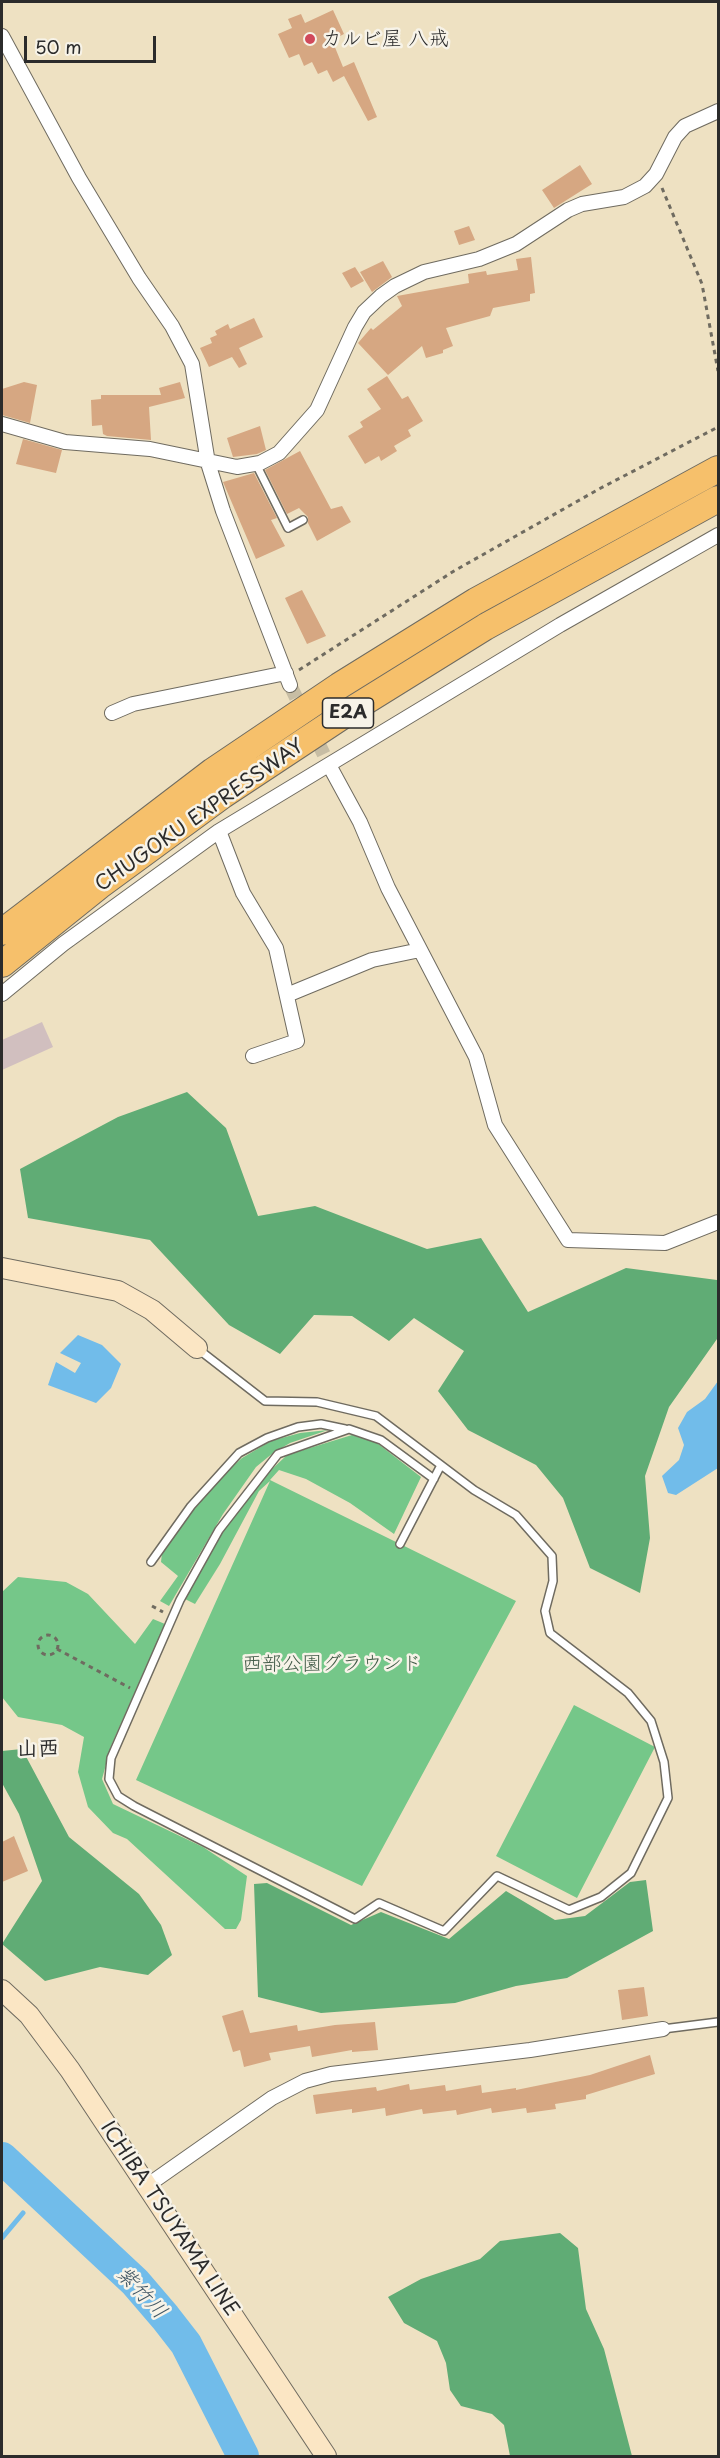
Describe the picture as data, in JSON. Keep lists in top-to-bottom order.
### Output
{
  "streets": {
    "highway": ["E2A", "CHUGOKU EXPRESSWAY"],
    "main road": ["ICHIBA TSUYAMA LINE"]
  },
  "districts": ["山西"],
  "water": ["紫竹川"],
  "parks": ["西部公園グラウンド"],
  "places": ["カルビ屋 八戒"],
  "scale_bar": "50 m"
}
